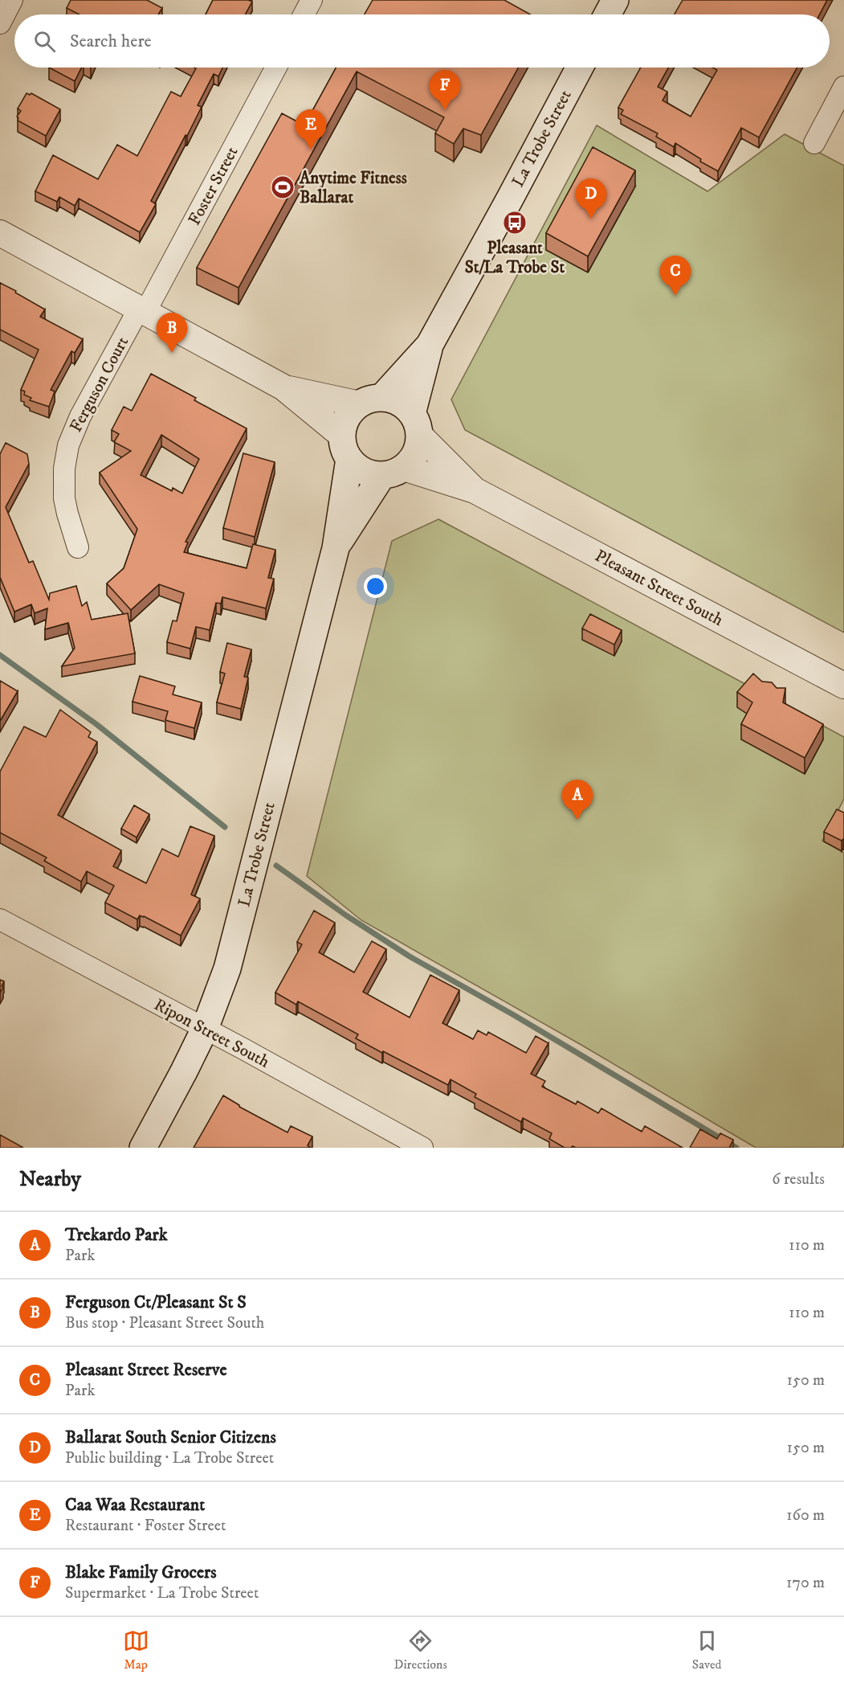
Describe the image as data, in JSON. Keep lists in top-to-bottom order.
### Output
{
  "streets": {
    "main road": ["La Trobe Street"],
    "street": [
      "Foster Street",
      "Ferguson Court",
      "Pleasant Street South",
      "Ripon Street South"
    ]
  },
  "crossings": [
    ["La Trobe Street", "Pleasant Street South"],
    ["La Trobe Street", "Ripon Street South"],
    ["Foster Street", "Ferguson Court"]
  ],
  "places": {
    "sports": ["Anytime Fitness Ballarat"],
    "bus stop": ["Pleasant St/La Trobe St"]
  },
  "page": {
    "search": "Search here",
    "pins": [
      "F",
      "E",
      "D",
      "C",
      "B",
      "A"
    ],
    "heading": ["Nearby", "6 results"],
    "list": [
      {
        "mark": "A",
        "name": "Trekardo Park",
        "note": "Park",
        "value": "110 m"
      },
      {
        "mark": "B",
        "name": "Ferguson Ct/Pleasant St S",
        "note": "Bus stop · Pleasant Street South",
        "value": "110 m"
      },
      {
        "mark": "C",
        "name": "Pleasant Street Reserve",
        "note": "Park",
        "value": "150 m"
      },
      {
        "mark": "D",
        "name": "Ballarat South Senior Citizens",
        "note": "Public building · La Trobe Street",
        "value": "150 m"
      },
      {
        "mark": "E",
        "name": "Caa Waa Restaurant",
        "note": "Restaurant · Foster Street",
        "value": "160 m"
      },
      {
        "mark": "F",
        "name": "Blake Family Grocers",
        "note": "Supermarket · La Trobe Street",
        "value": "170 m"
      }
    ],
    "nav": ["Map", "Directions", "Saved"]
  }
}
